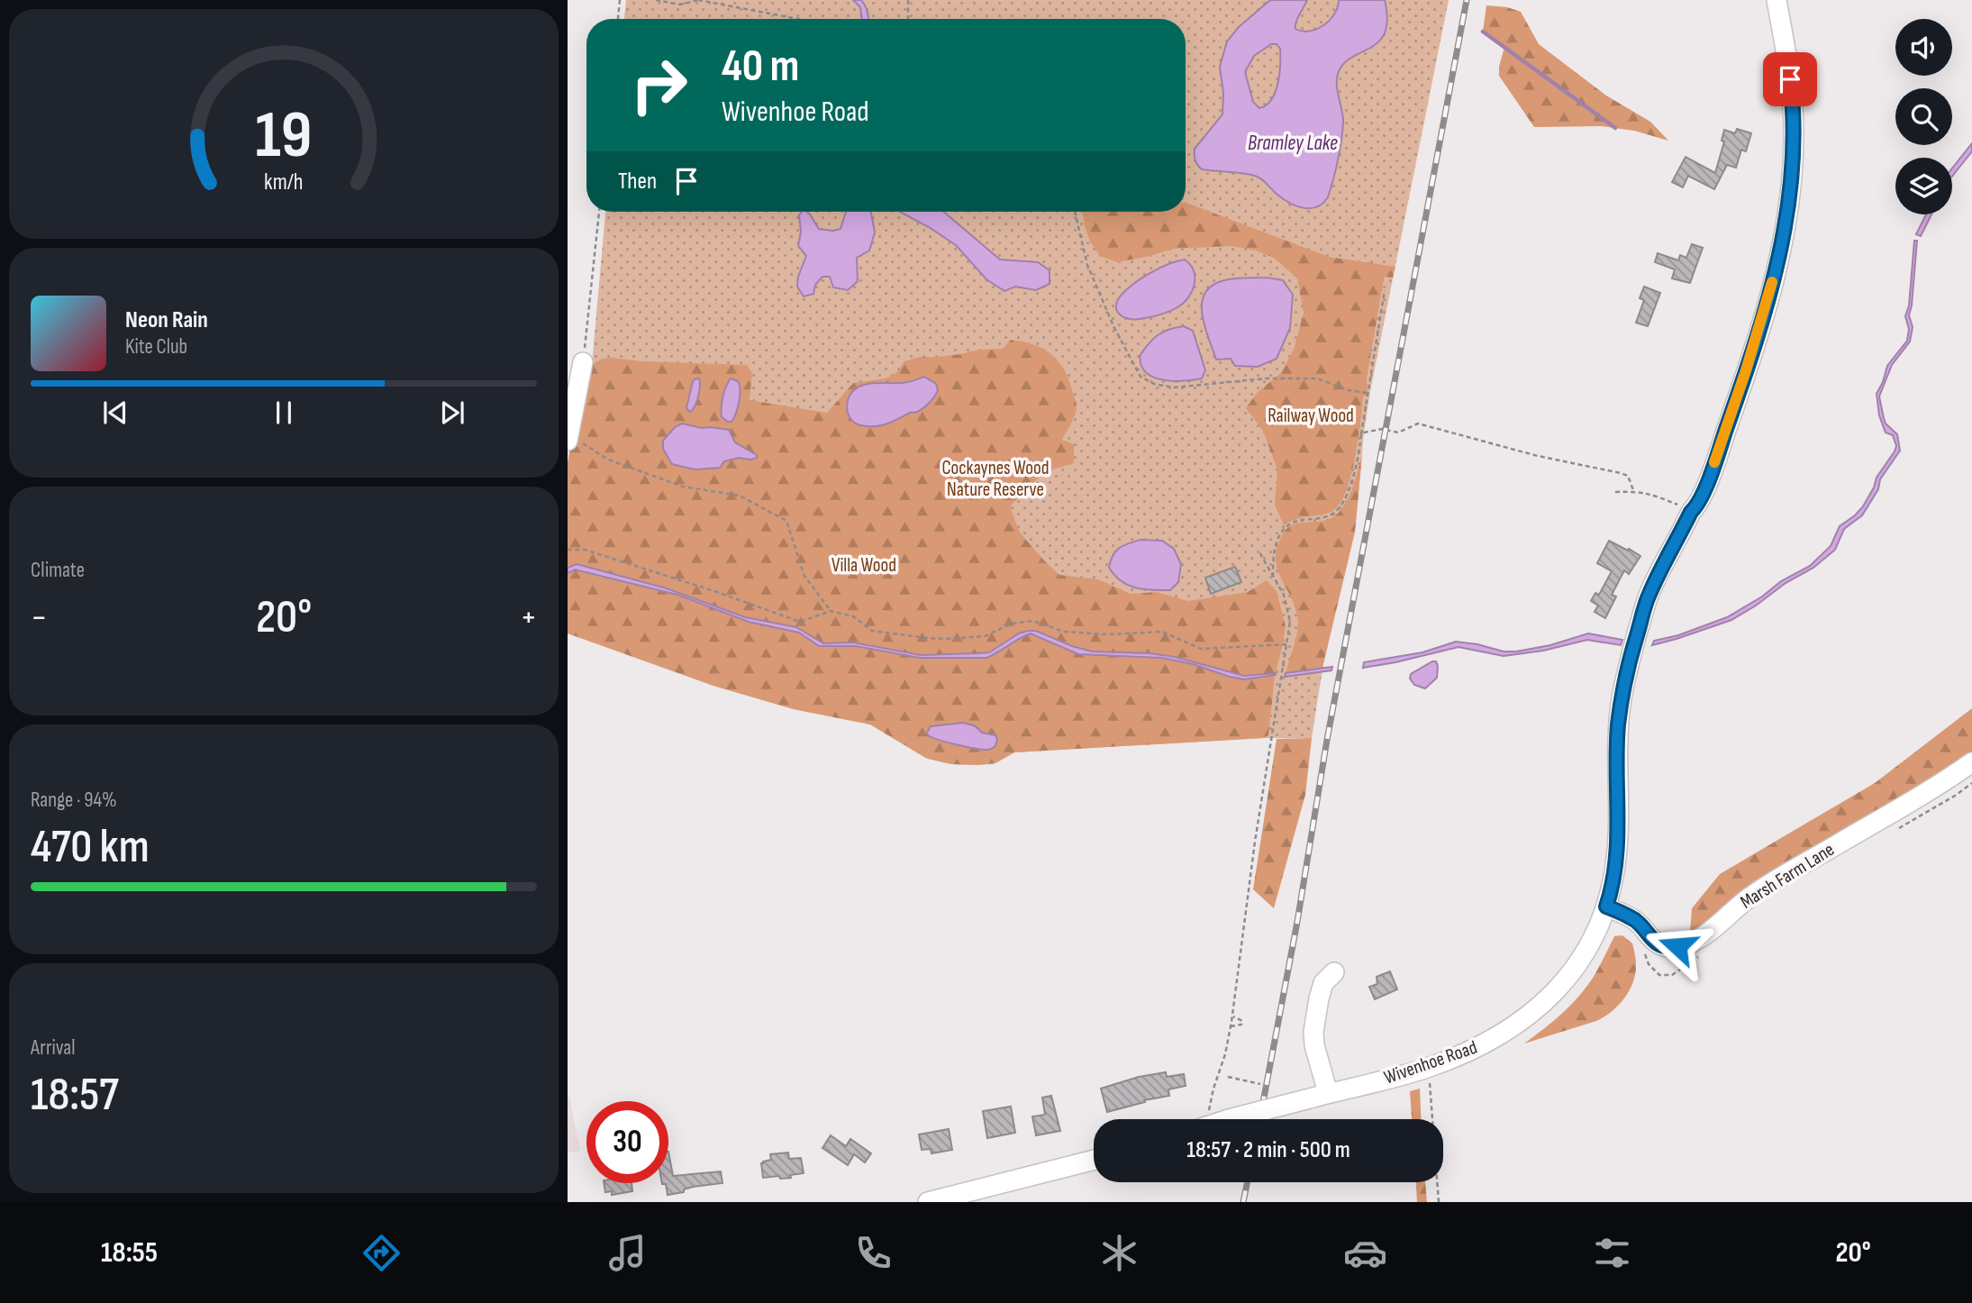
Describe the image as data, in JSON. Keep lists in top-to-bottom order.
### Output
{
  "streets": {
    "street": ["Marsh Farm Lane", "Wivenhoe Road"]
  },
  "crossings": [
    ["Marsh Farm Lane", "Wivenhoe Road"]
  ],
  "water": ["Bramley Lake"],
  "parks": ["Railway Wood", "Cockaynes Wood Nature Reserve", "Villa Wood"],
  "page": {
    "turn": ["40 m", "Wivenhoe Road"],
    "then": "Then",
    "song": ["Neon Rain", "Kite Club"],
    "tile": [
      "Climate",
      ["Range · 94%", "470 km"],
      ["Arrival", "18:57"]
    ],
    "heat": ["−", "20°", "+"],
    "limit": "30",
    "trip": "18:57 · 2 min · 500 m",
    "tabs": ["18:55", "20°"],
    "gauge": ["19", "km/h"]
  }
}
